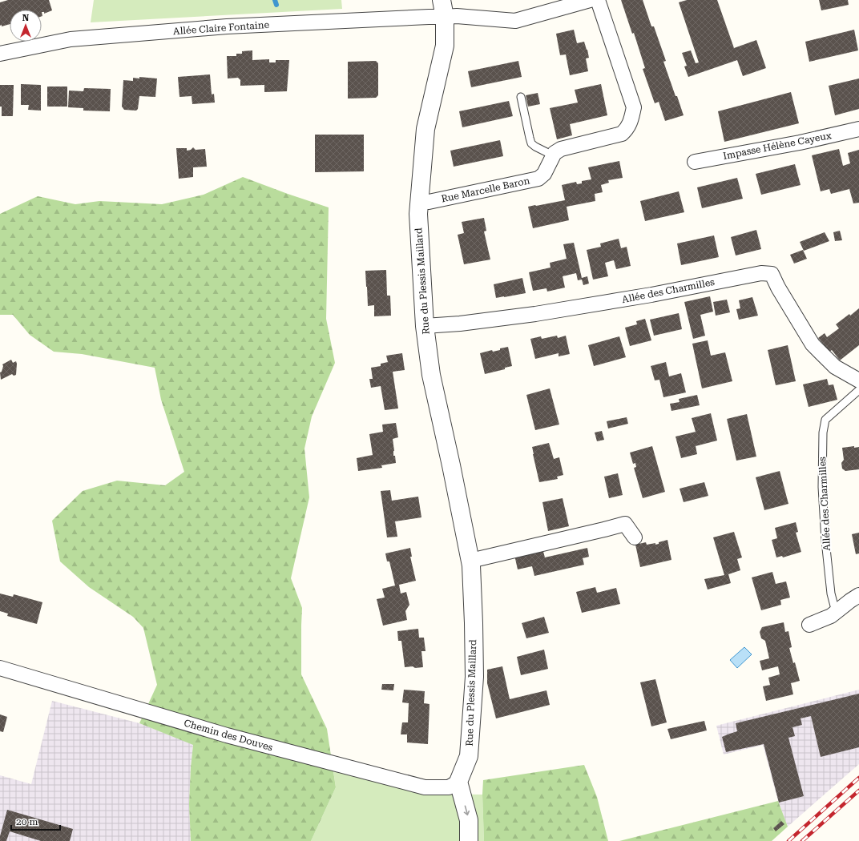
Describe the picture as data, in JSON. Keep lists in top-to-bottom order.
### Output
{
  "streets": {
    "street": [
      "Allée Claire Fontaine",
      "Impasse Hélène Cayeux",
      "Rue Marcelle Baron",
      "Rue du Plessis Maillard",
      "Allée des Charmilles",
      "Chemin des Douves"
    ]
  },
  "crossings": [
    ["Allée Claire Fontaine", "Rue du Plessis Maillard"],
    ["Rue Marcelle Baron", "Rue du Plessis Maillard"],
    ["Rue du Plessis Maillard", "Allée des Charmilles"],
    ["Rue du Plessis Maillard", "Chemin des Douves"]
  ],
  "scale_bar": "20 m",
  "north": "top"
}
